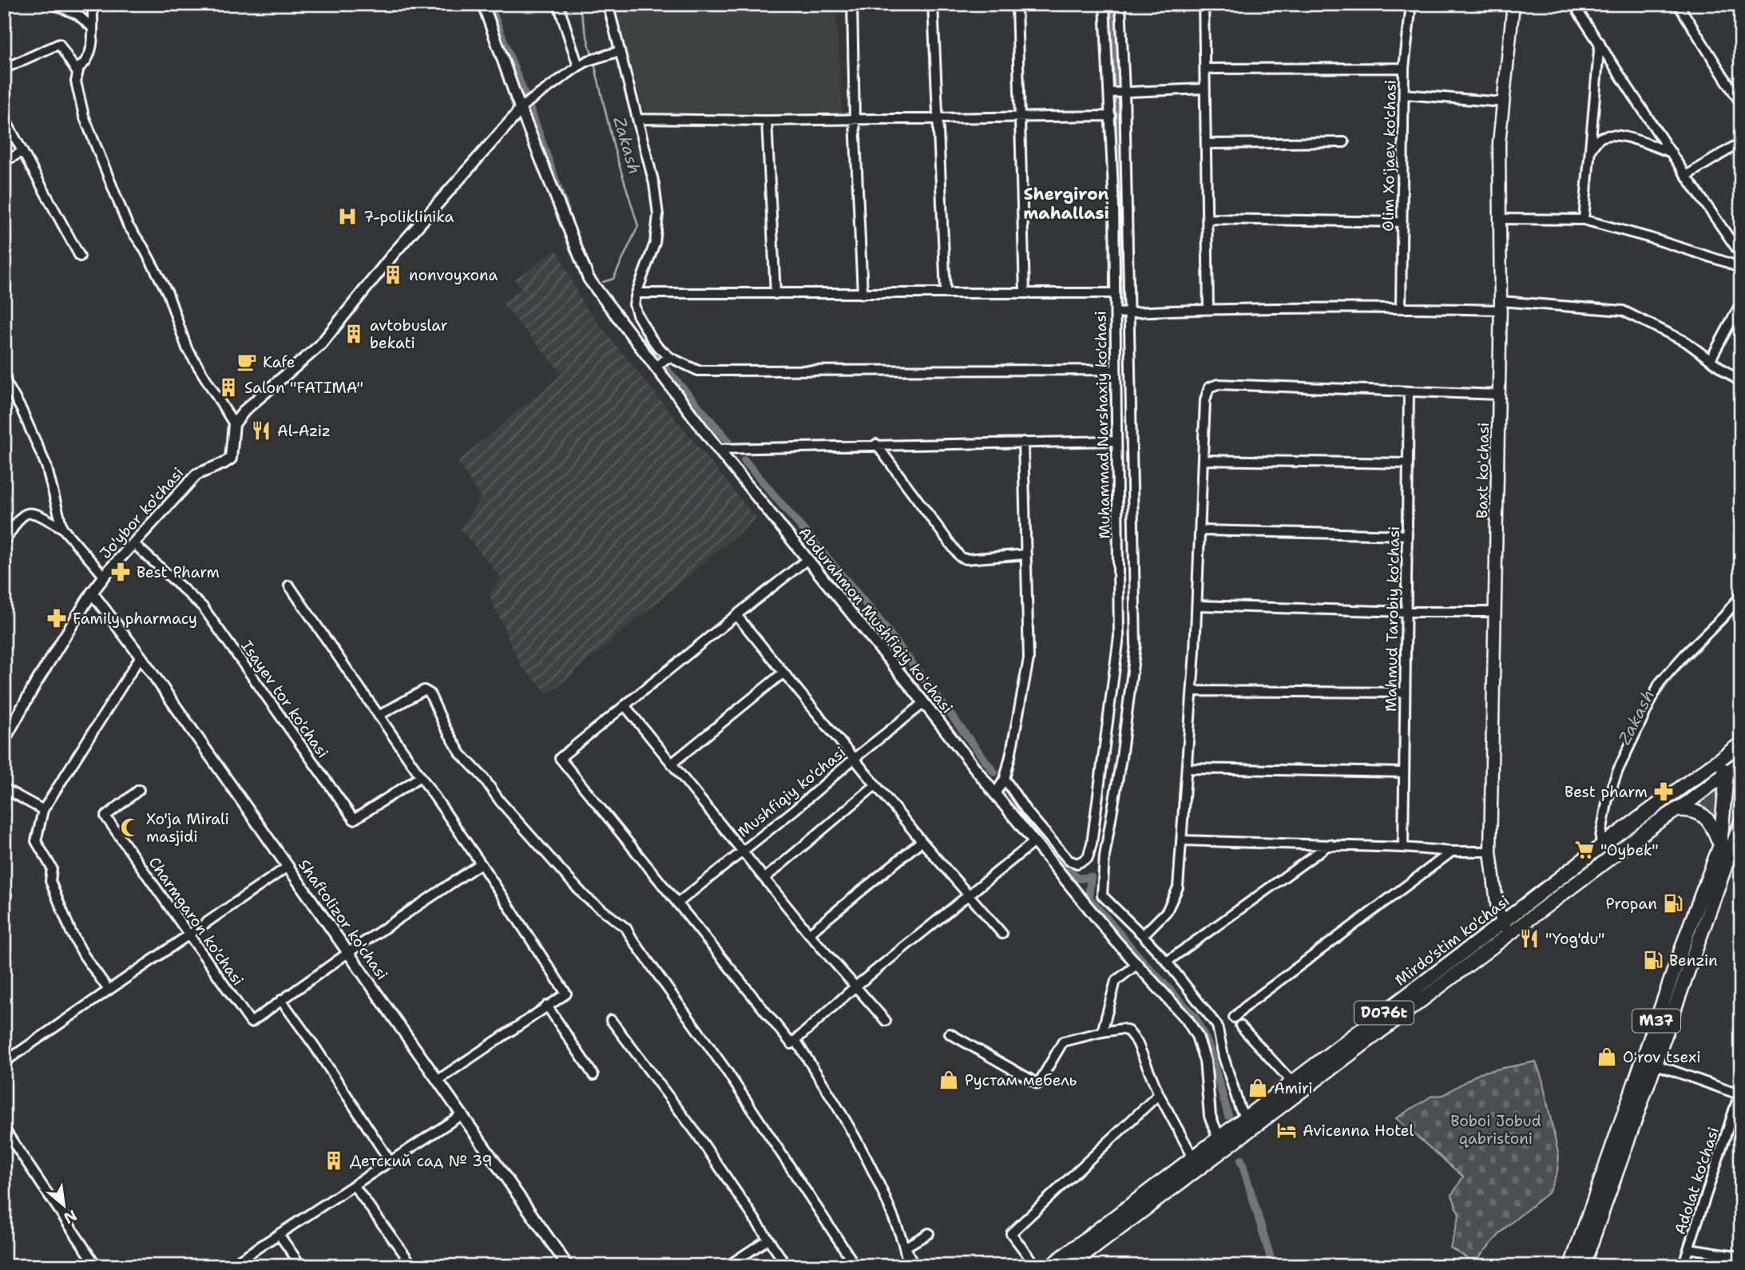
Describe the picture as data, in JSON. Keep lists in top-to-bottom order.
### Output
{
  "streets": {
    "main road": [
      "Baxt koʻchasi",
      "Mirdo'stim ko'chasi",
      "D076t",
      "M37"
    ],
    "street": [
      "Olim Xoʻjaev ko'chasi",
      "Muhammad Narshaxiy ko'chasi",
      "Jo'ybor ko'chasi",
      "Mahmud Tarobiy ko'chasi",
      "Abdurahmon Mushfiqiy koʻchasi",
      "Isayev tor ko'chasi",
      "Mushfiqiy ko'chasi",
      "Shaftolizor ko'chasi",
      "Charmgaron ko'chasi",
      "Adolat ko'chasi"
    ]
  },
  "crossings": [
    ["Baxt koʻchasi", "Mirdo'stim ko'chasi"],
    ["Jo'ybor ko'chasi", "Isayev tor ko'chasi"],
    ["Jo'ybor ko'chasi", "Shaftolizor ko'chasi"],
    ["Abdurahmon Mushfiqiy koʻchasi", "Mushfiqiy ko'chasi"],
    ["Abdurahmon Mushfiqiy koʻchasi", "Mirdo'stim ko'chasi"],
    ["Mirdo'stim ko'chasi", "M37"]
  ],
  "districts": ["Shergiron mahallasi"],
  "water": ["Zakash"],
  "parks": ["Boboi Jobud qabristoni"],
  "places": {
    "hospital": ["7-poliklinika"],
    "building": [
      "nonvoyxona",
      "avtobuslar bekati",
      "Salon \"FATIMA\"",
      "Детский сад № 39"
    ],
    "cafe": ["Kafe"],
    "restaurant": ["Al-Aziz", "\"Yog'du\""],
    "pharmacy": ["Best Pharm", "Family pharmacy", "Best pharm"],
    "mosque": ["Xo'ja Mirali masjidi"],
    "supermarket": ["\"Oybek\""],
    "fuel station": ["Propan", "Benzin"],
    "shop": ["Oʻrov tsexi", "Рустам мебель", "Amiri"],
    "hotel": ["Avicenna Hotel"]
  },
  "north": "bottom right"
}
